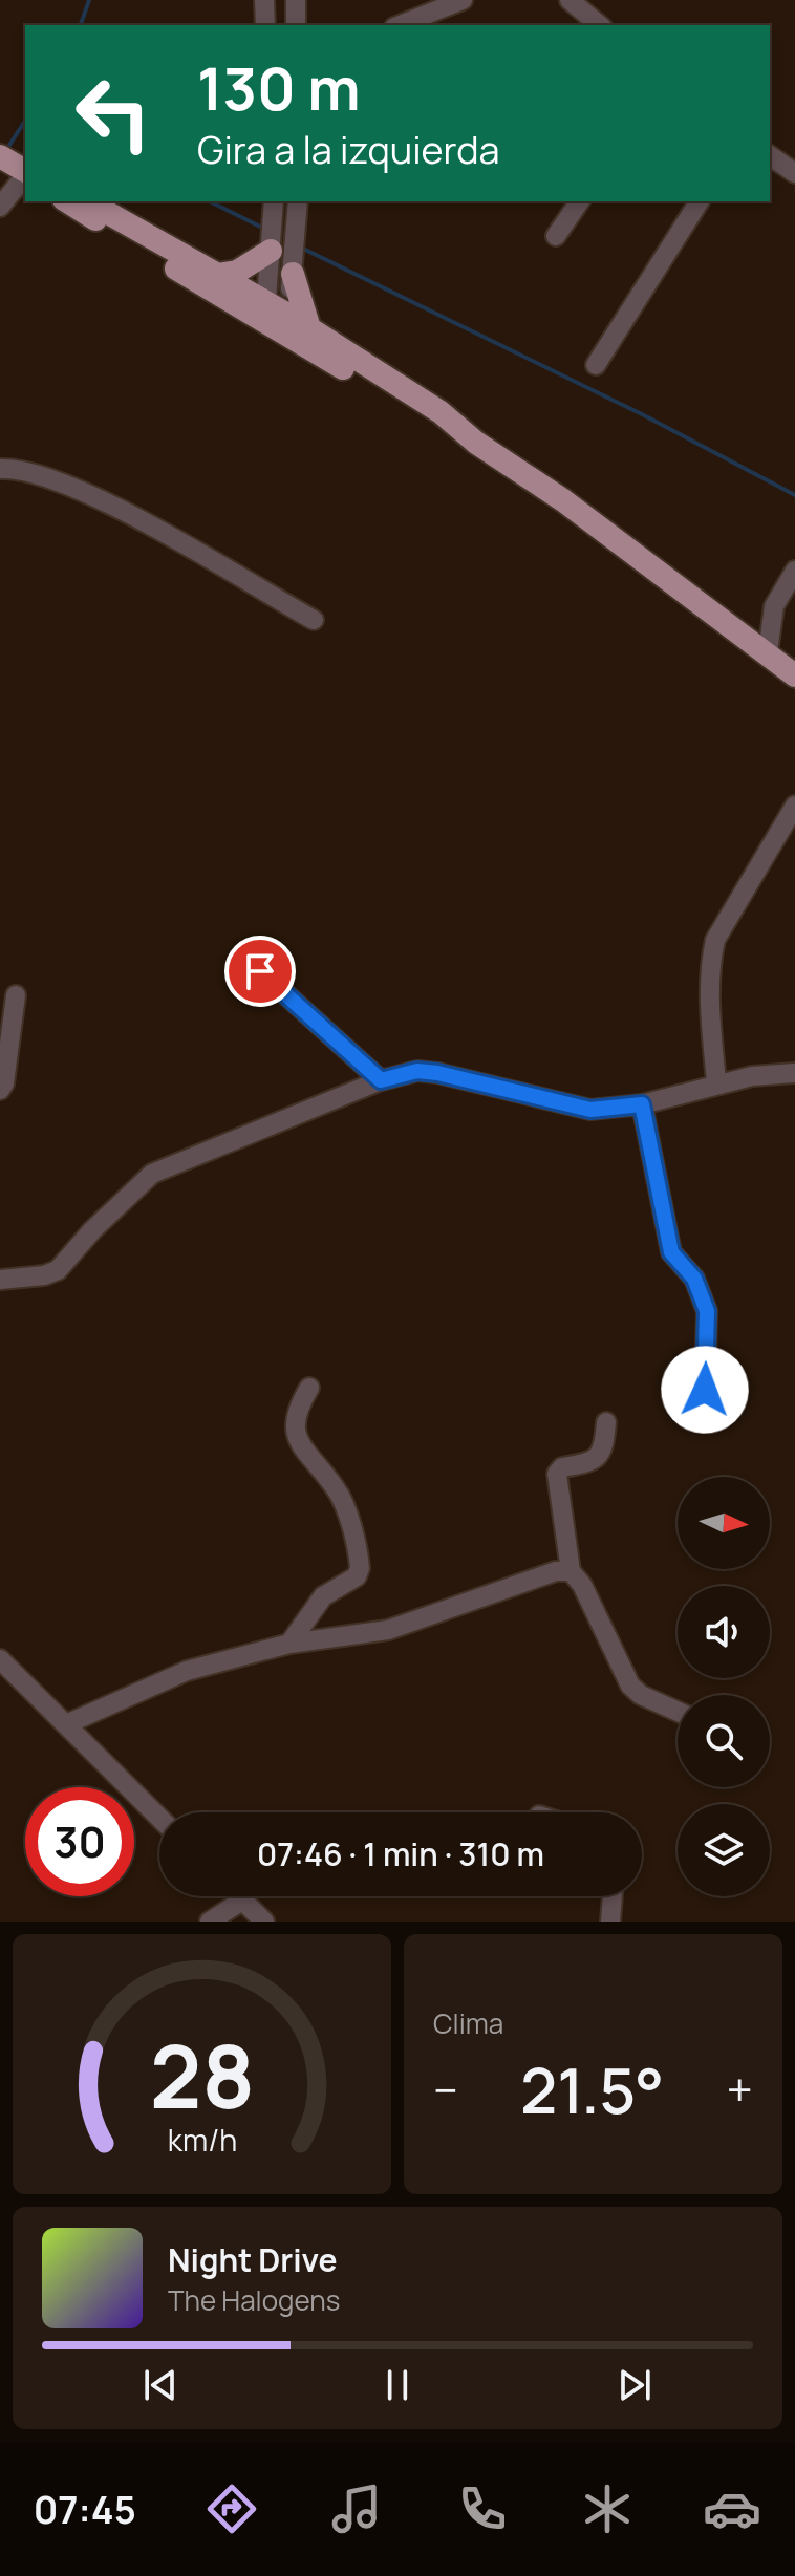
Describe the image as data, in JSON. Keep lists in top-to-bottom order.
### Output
{
  "north": "right",
  "page": {
    "turn": ["130 m", "Gira a la izquierda"],
    "limit": "30",
    "trip": "07:46 · 1 min · 310 m",
    "tile": "Clima",
    "heat": ["−", "21.5°", "+"],
    "song": ["Night Drive", "The Halogens"],
    "tabs": "07:45",
    "gauge": ["28", "km/h"]
  }
}
